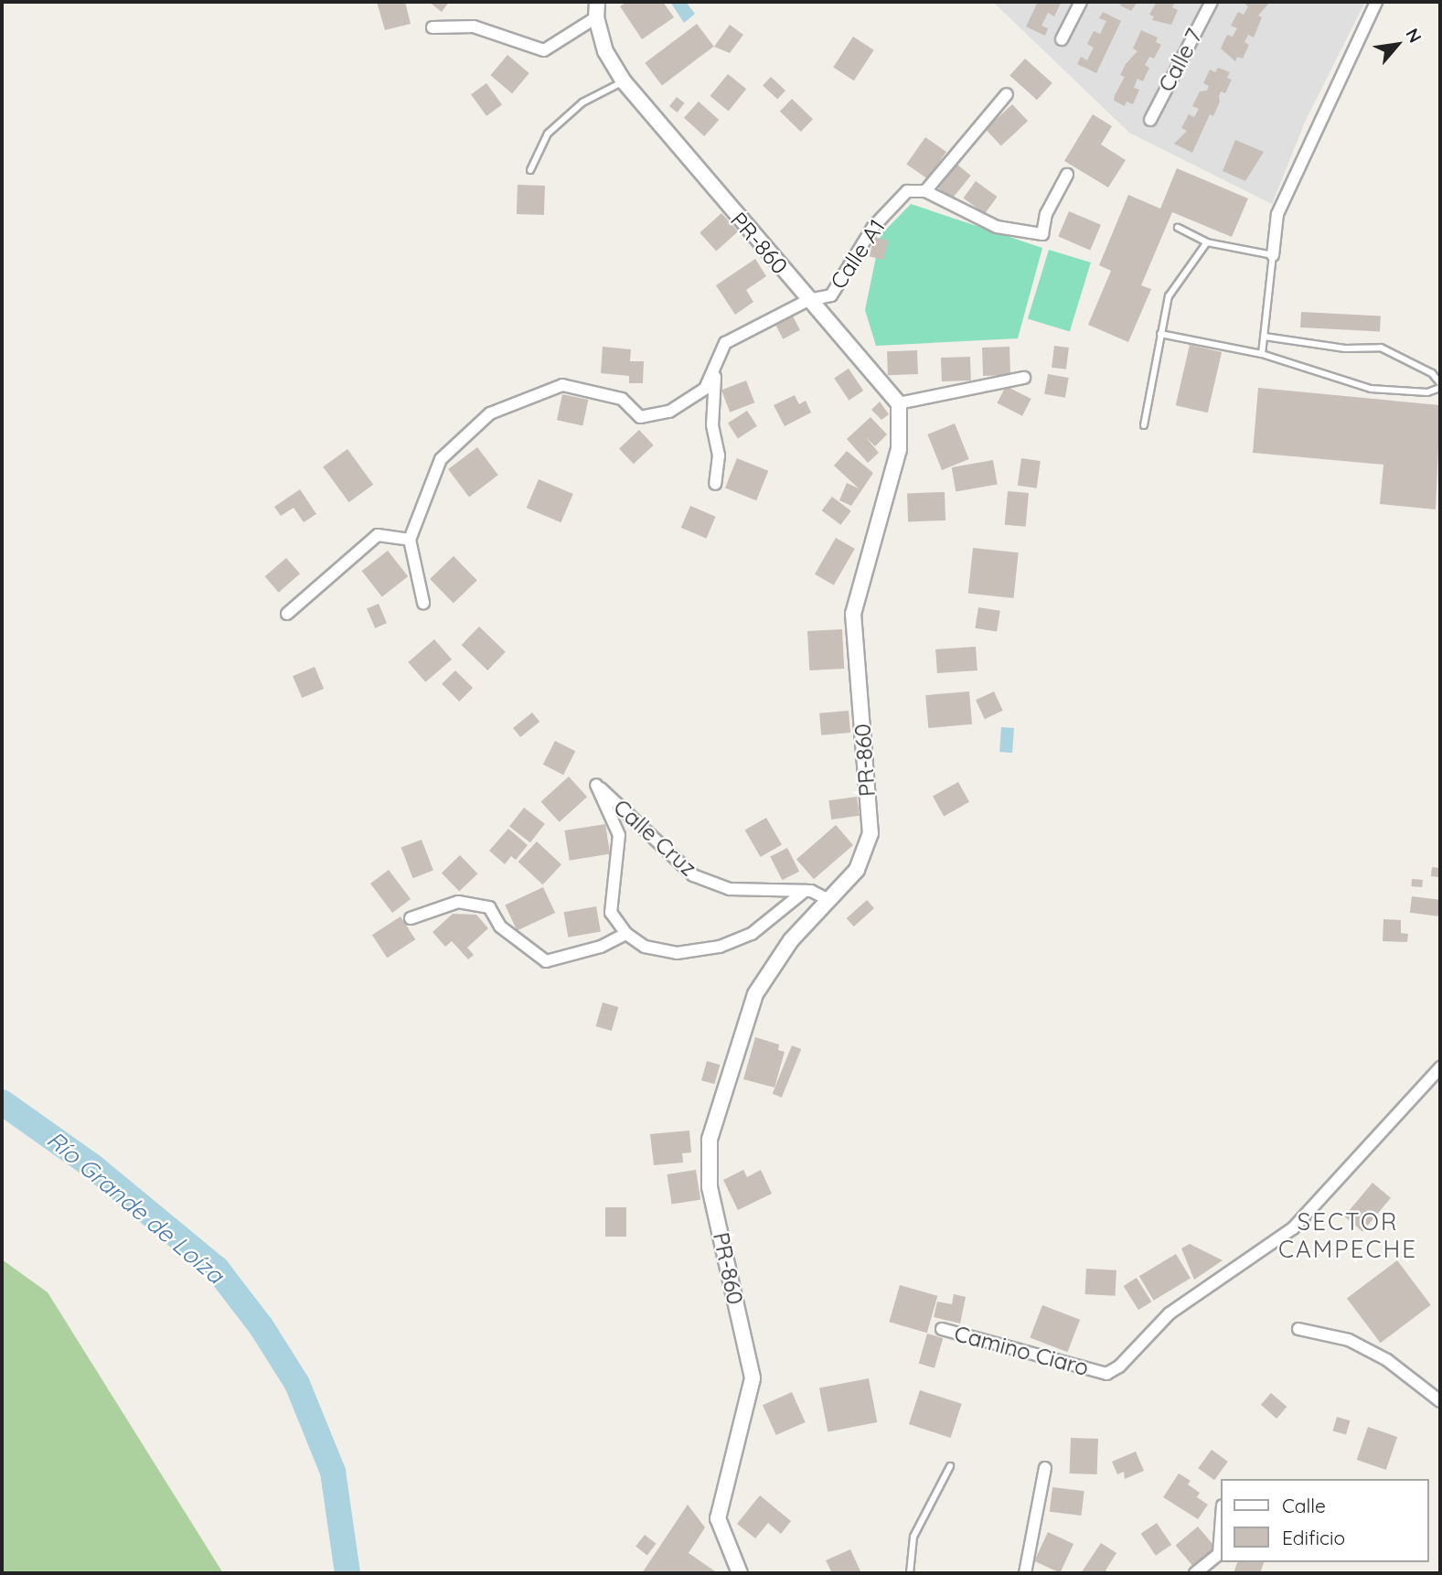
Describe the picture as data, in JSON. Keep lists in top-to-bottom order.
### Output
{
  "streets": {
    "street": [
      "Calle 7",
      "PR-860",
      "Calle A1",
      "Calle Cruz",
      "Camino Ciaro"
    ]
  },
  "crossings": [
    ["PR-860", "Calle A1"],
    ["PR-860", "Calle Cruz"]
  ],
  "districts": ["SECTOR CAMPECHE"],
  "water": ["Río Grande de Loíza"],
  "legend": ["Calle", "Edificio"],
  "north": "top right"
}
